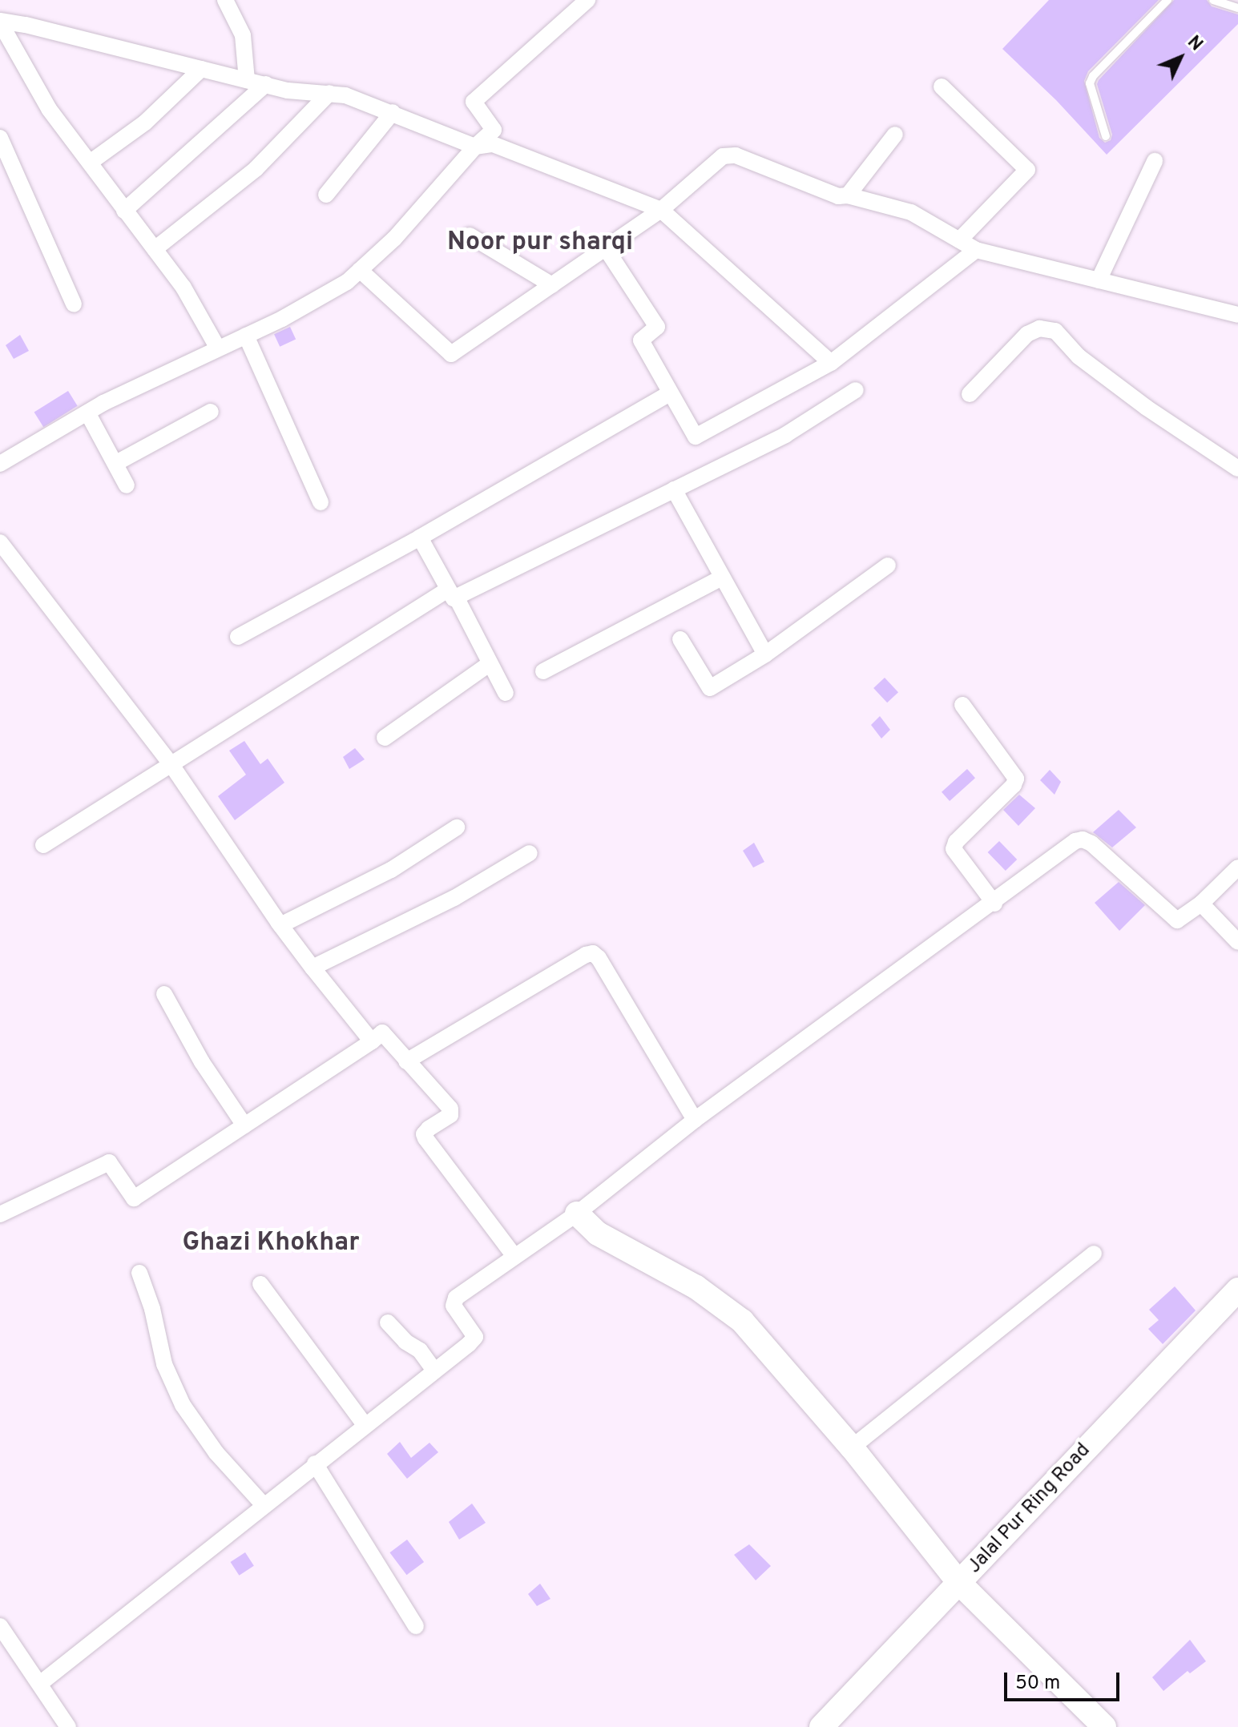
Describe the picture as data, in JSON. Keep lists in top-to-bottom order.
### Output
{
  "streets": {
    "street": ["Jalal Pur Ring Road"]
  },
  "districts": ["Noor pur sharqi", "Ghazi Khokhar"],
  "scale_bar": "50 m",
  "north": "top right"
}
